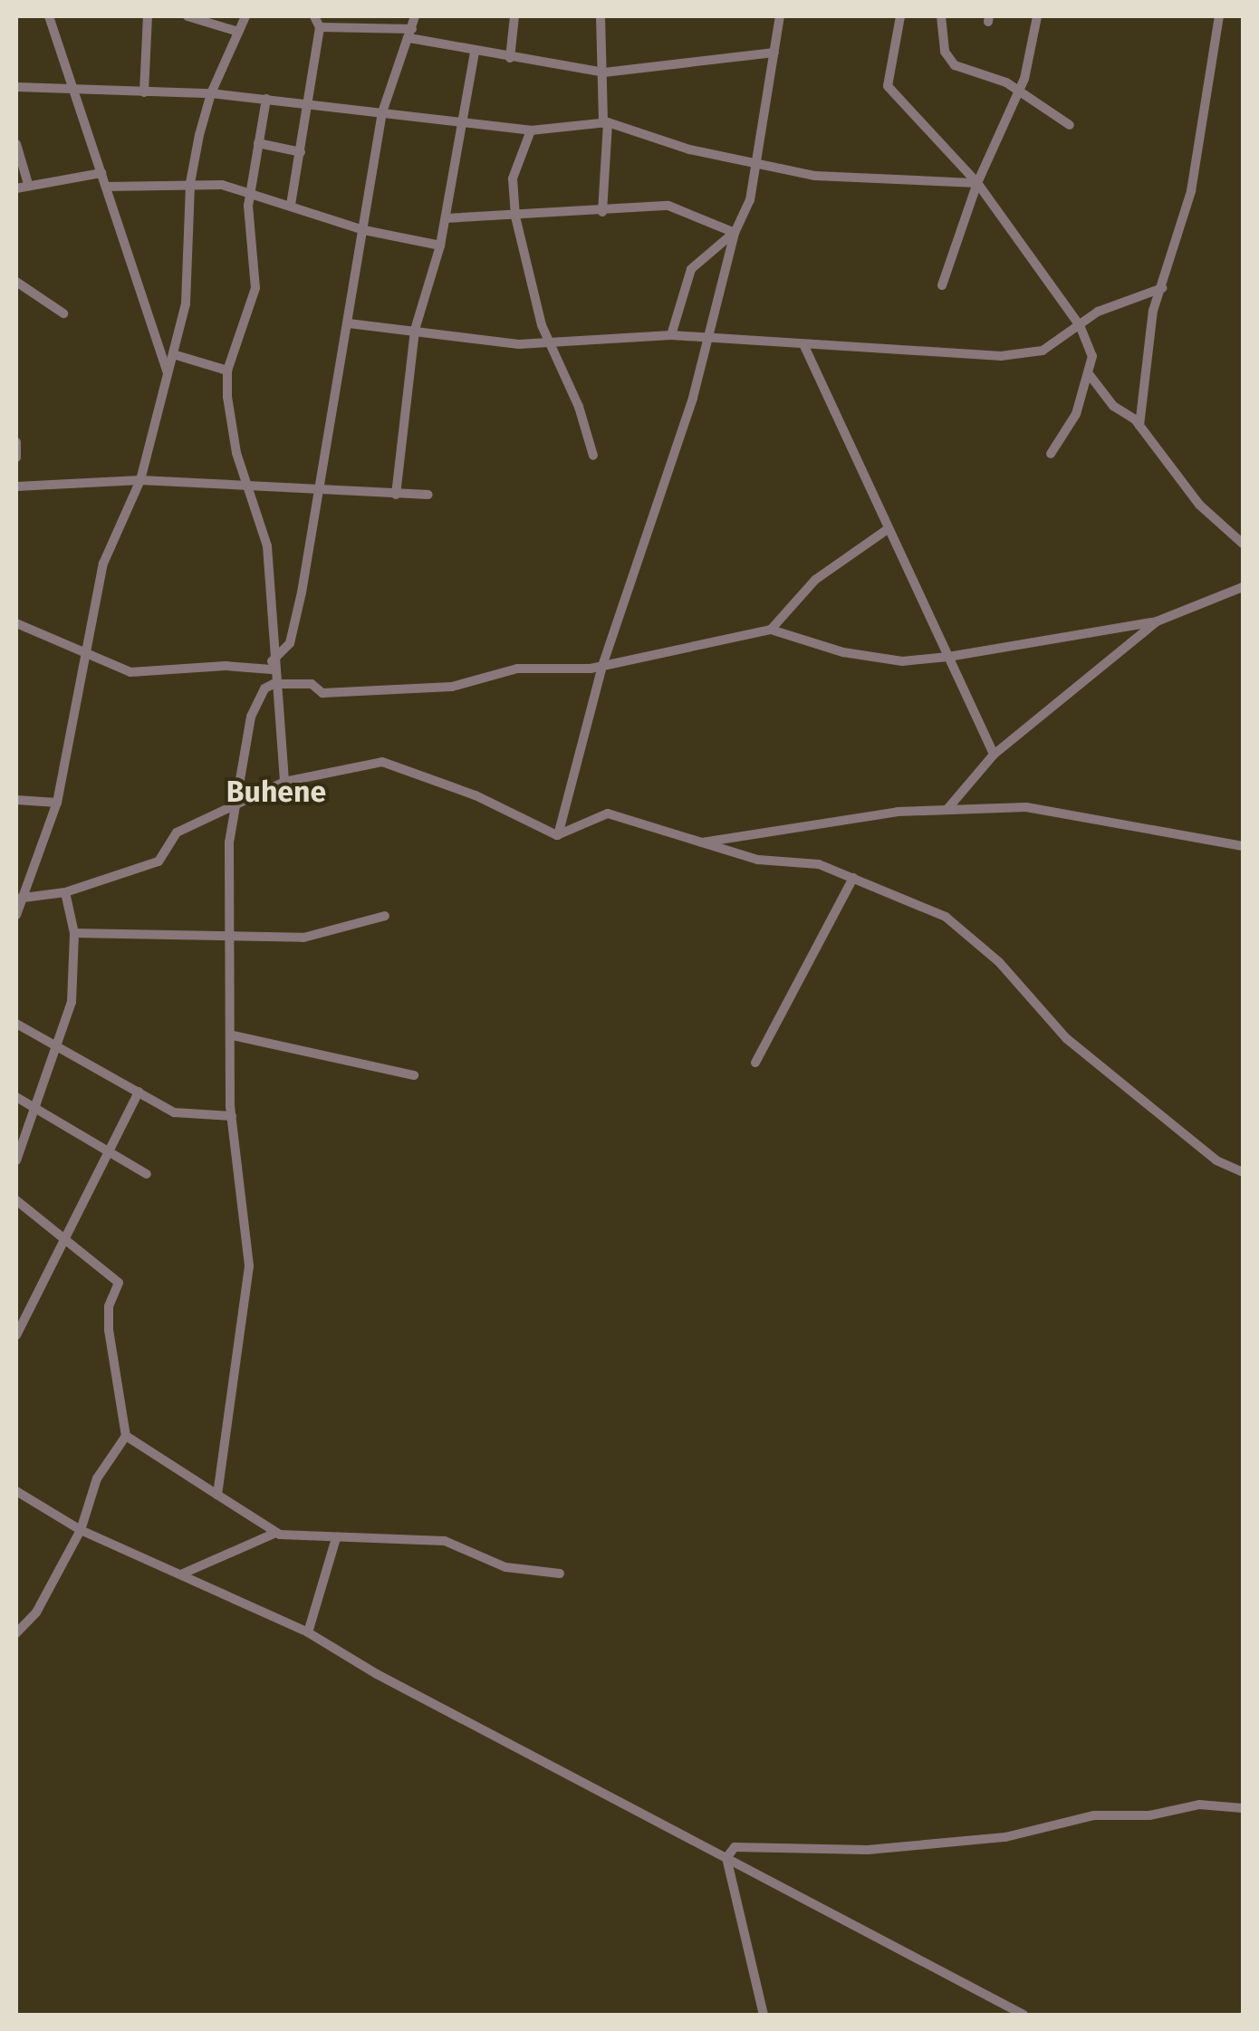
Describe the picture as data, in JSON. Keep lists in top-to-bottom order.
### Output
{
  "districts": ["Buhene"]
}
